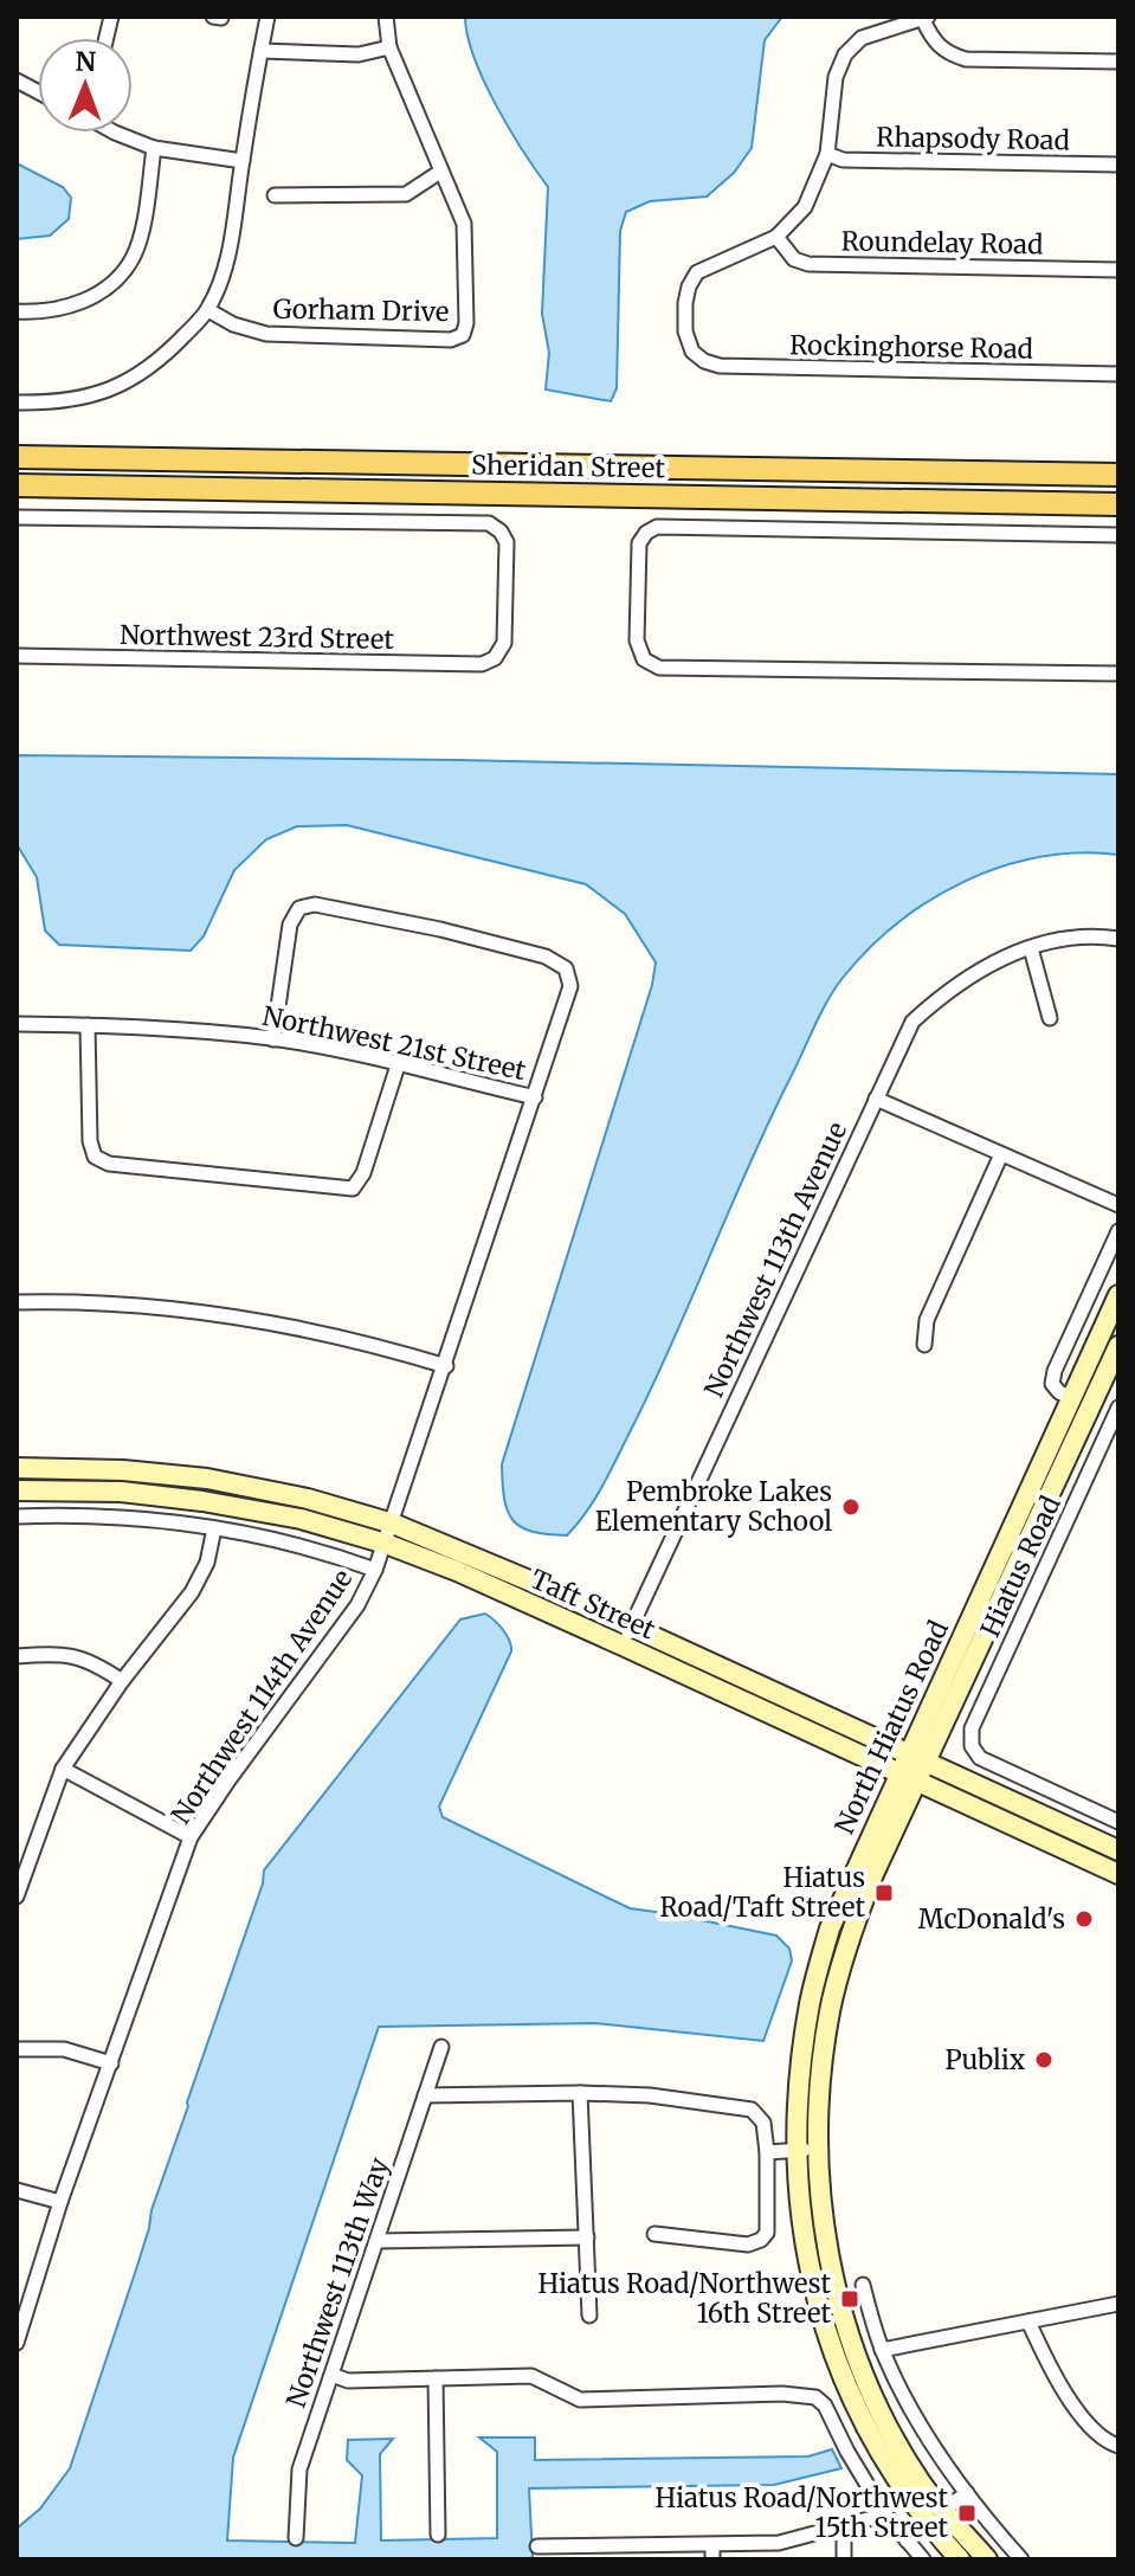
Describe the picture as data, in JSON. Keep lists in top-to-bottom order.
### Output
{
  "streets": {
    "main road": ["Sheridan Street", "Taft Street", "North Hiatus Road"],
    "street": [
      "Rhapsody Road",
      "Roundelay Road",
      "Gorham Drive",
      "Rockinghorse Road",
      "Northwest 23rd Street",
      "Northwest 21st Street",
      "Northwest 113th Avenue",
      "Hiatus Road",
      "Northwest 114th Avenue",
      "Northwest 113th Way"
    ]
  },
  "crossings": [
    ["Roundelay Road", "Rockinghorse Road"],
    ["Northwest 21st Street", "Northwest 114th Avenue"],
    ["Northwest 113th Avenue", "Taft Street"],
    ["Taft Street", "Northwest 114th Avenue"],
    ["Taft Street", "North Hiatus Road"]
  ],
  "places": {
    "other": ["Pembroke Lakes Elementary School", "McDonald's", "Publix"],
    "transit": ["Hiatus Road/Taft Street", "Hiatus Road/Northwest 16th Street", "Hiatus Road/Northwest 15th Street"]
  },
  "north": "top"
}
